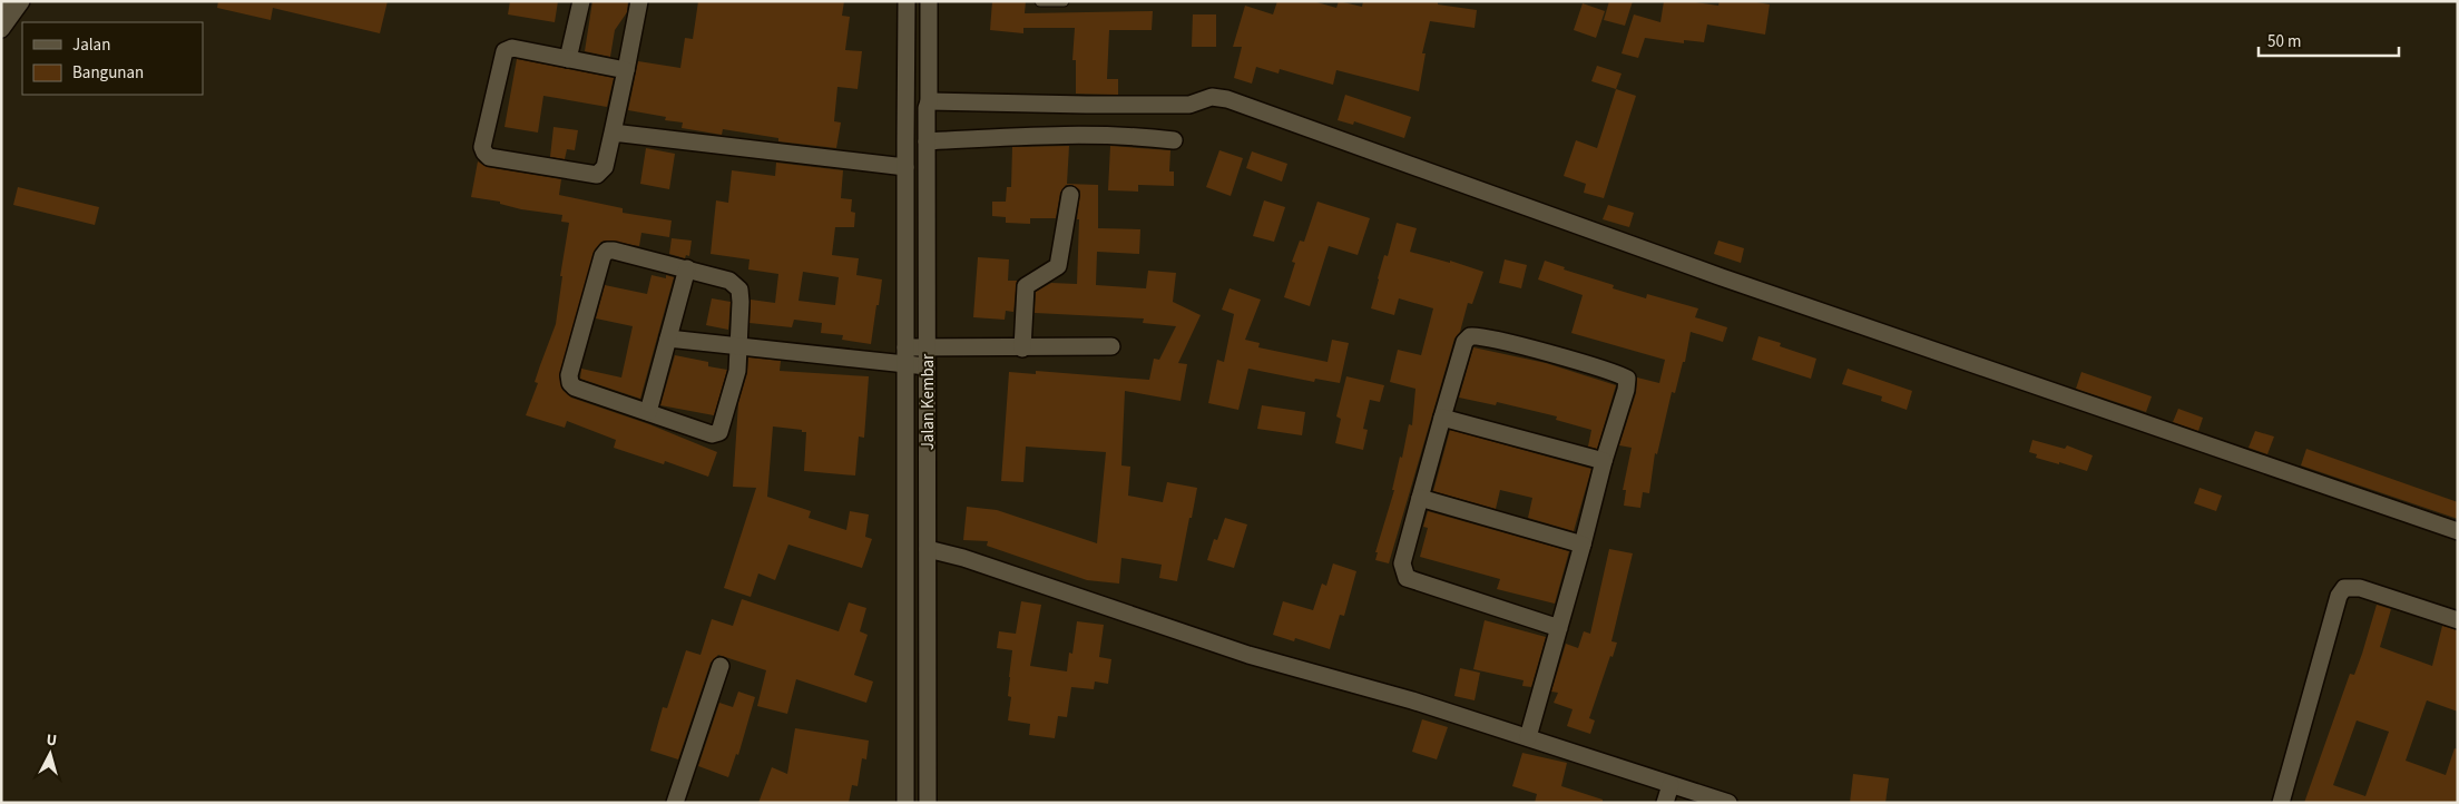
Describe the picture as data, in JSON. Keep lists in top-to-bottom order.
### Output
{
  "streets": {
    "street": ["Jalan Kembar"]
  },
  "legend": ["Jalan", "Bangunan"],
  "scale_bar": "50 m",
  "north": "top"
}
